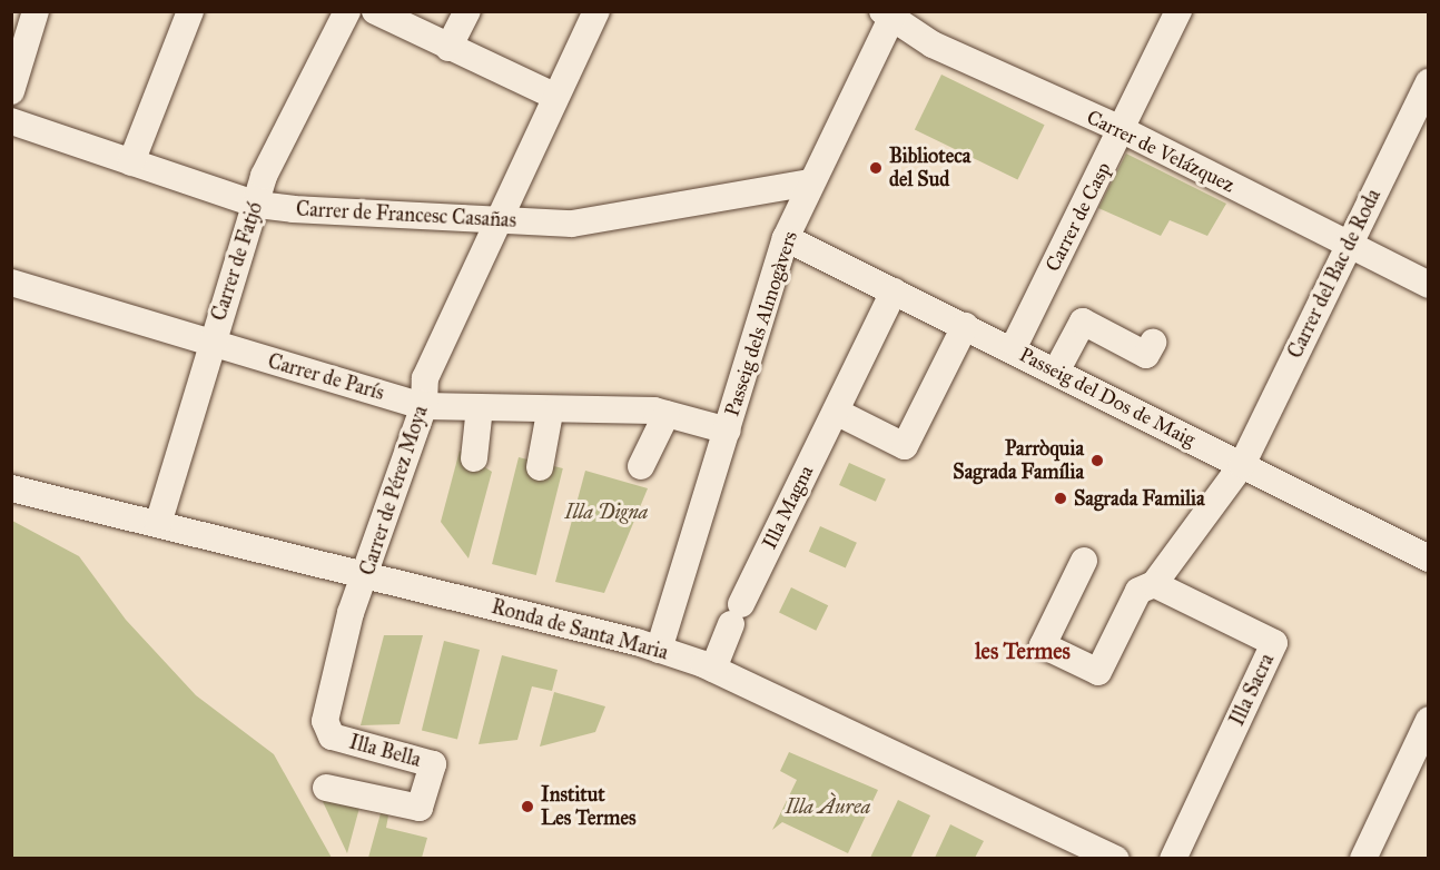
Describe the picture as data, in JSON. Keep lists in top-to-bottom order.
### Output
{
  "streets": {
    "street": [
      "Carrer de Velázquez",
      "Carrer de Francesc Casañas",
      "Carrer de Casp",
      "Carrer de Fatjó",
      "Carrer del Bac de Roda",
      "Passeig dels Almogàvers",
      "Carrer de París",
      "Passeig del Dos de Maig",
      "Carrer de Pérez Moya",
      "Illa Magna",
      "Ronda de Santa Maria",
      "Illa Sacra",
      "Illa Bella"
    ]
  },
  "crossings": [
    ["Carrer de Velázquez", "Carrer de Casp"],
    ["Carrer de Velázquez", "Carrer del Bac de Roda"],
    ["Carrer de Velázquez", "Passeig dels Almogàvers"],
    ["Carrer de Francesc Casañas", "Carrer de Fatjó"],
    ["Carrer de Francesc Casañas", "Passeig dels Almogàvers"],
    ["Carrer de Francesc Casañas", "Carrer de Pérez Moya"],
    ["Carrer de Casp", "Passeig del Dos de Maig"],
    ["Carrer de Fatjó", "Carrer de París"],
    ["Carrer de Fatjó", "Ronda de Santa Maria"],
    ["Carrer del Bac de Roda", "Passeig del Dos de Maig"],
    ["Passeig dels Almogàvers", "Carrer de París"],
    ["Passeig dels Almogàvers", "Passeig del Dos de Maig"],
    ["Passeig dels Almogàvers", "Ronda de Santa Maria"],
    ["Carrer de París", "Carrer de Pérez Moya"],
    ["Passeig del Dos de Maig", "Illa Magna"],
    ["Carrer de Pérez Moya", "Ronda de Santa Maria"],
    ["Carrer de Pérez Moya", "Illa Bella"],
    ["Illa Magna", "Ronda de Santa Maria"]
  ],
  "districts": ["les Termes"],
  "parks": ["Illa Digna", "Illa Àurea"],
  "places": [
    "Biblioteca del Sud",
    "Parròquia Sagrada Família",
    "Sagrada Familia",
    "Institut Les Termes"
  ]
}
